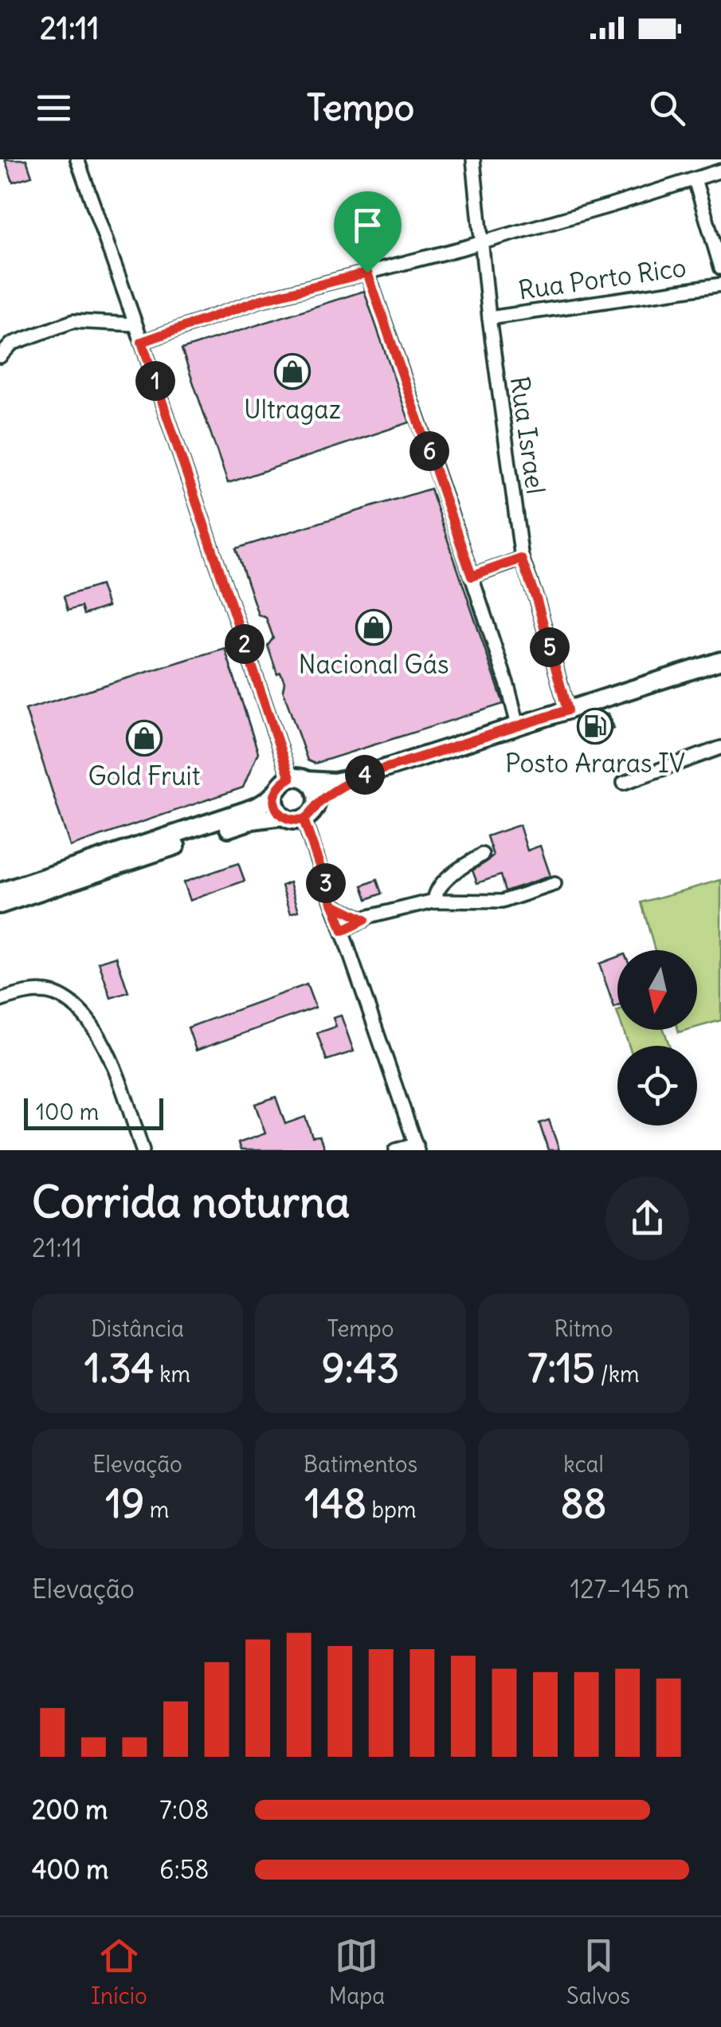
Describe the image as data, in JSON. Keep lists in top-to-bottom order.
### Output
{
  "streets": {
    "street": ["Rua Porto Rico", "Rua Israel"]
  },
  "crossings": [
    ["Rua Porto Rico", "Rua Israel"]
  ],
  "places": {
    "shop": ["Ultragaz", "Nacional Gás", "Gold Fruit"],
    "fuel station": ["Posto Araras IV"]
  },
  "scale_bar": "100 m",
  "north": "bottom",
  "page": {
    "status": "21:11",
    "header": "Tempo",
    "pins": [
      "1",
      "6",
      "2",
      "5",
      "4",
      "3"
    ],
    "scale": "100 m",
    "heading": ["Corrida noturna", "21:11"],
    "stats": [
      ["Distância", "1.34 km"],
      ["Tempo", "9:43"],
      ["Ritmo", "7:15 /km"],
      ["Elevação", "19 m"],
      ["Batimentos", "148 bpm"],
      ["kcal", "88"]
    ],
    "chart": ["Elevação", "127–145 m"],
    "list": [
      {
        "name": "200 m",
        "note": "7:08"
      },
      {
        "name": "400 m",
        "note": "6:58"
      }
    ],
    "tabs": ["Início", "Mapa", "Salvos"]
  }
}
